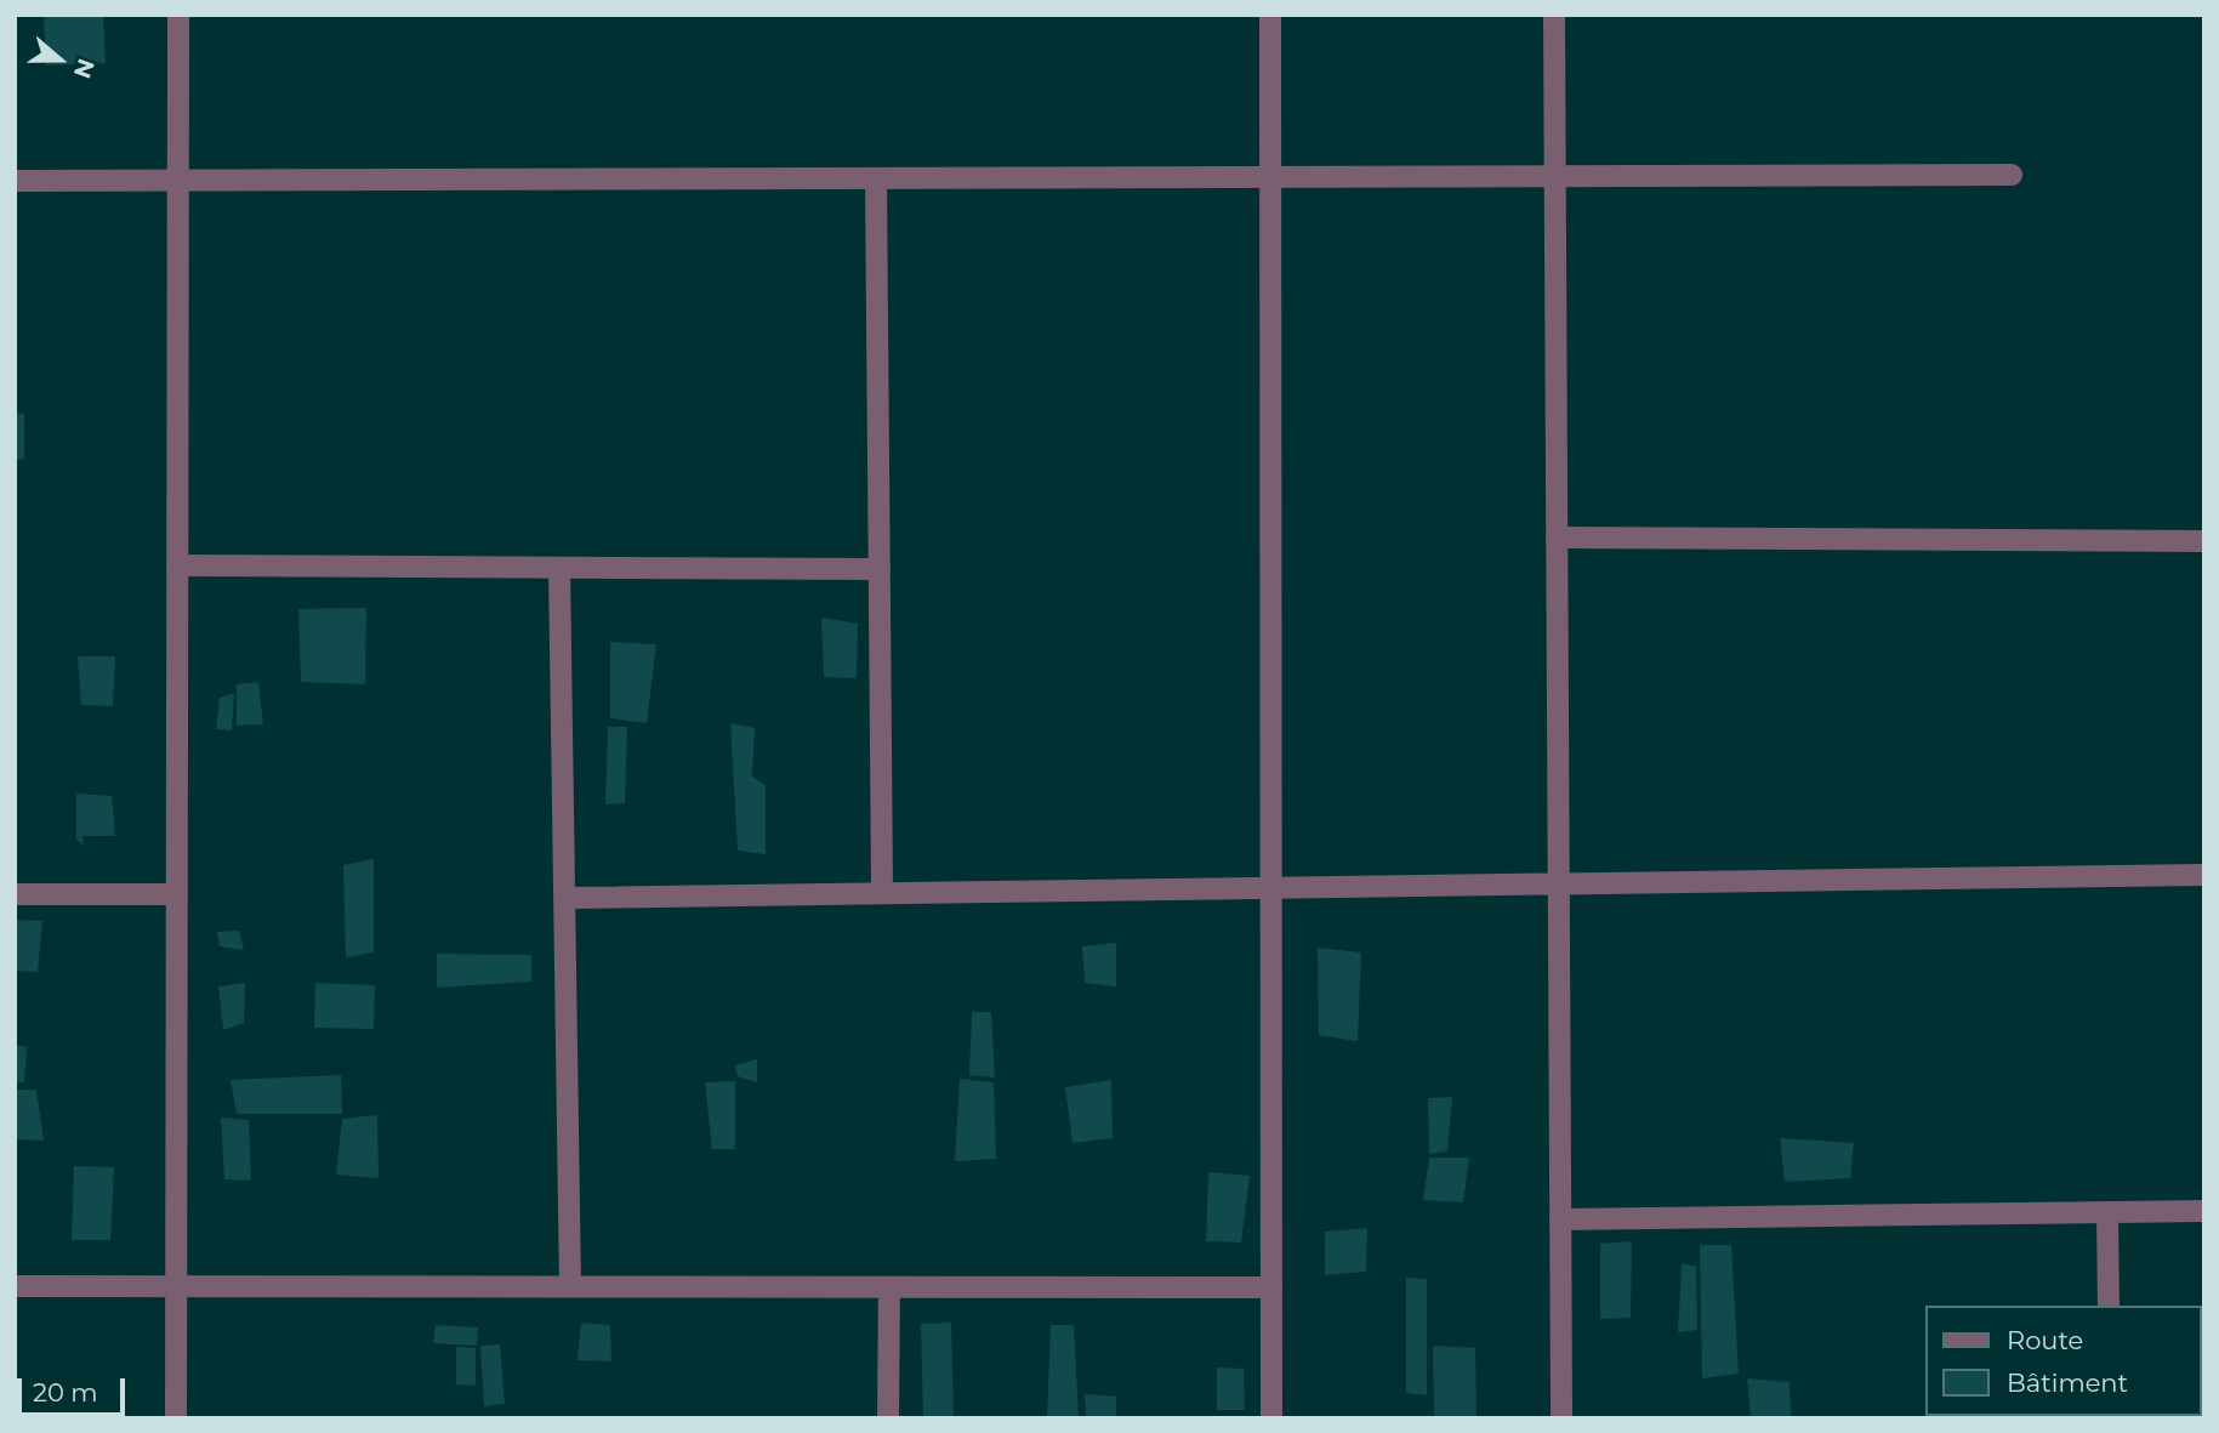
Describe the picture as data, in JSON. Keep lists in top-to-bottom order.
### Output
{
  "legend": ["Route", "Bâtiment"],
  "scale_bar": "20 m",
  "north": "right"
}
